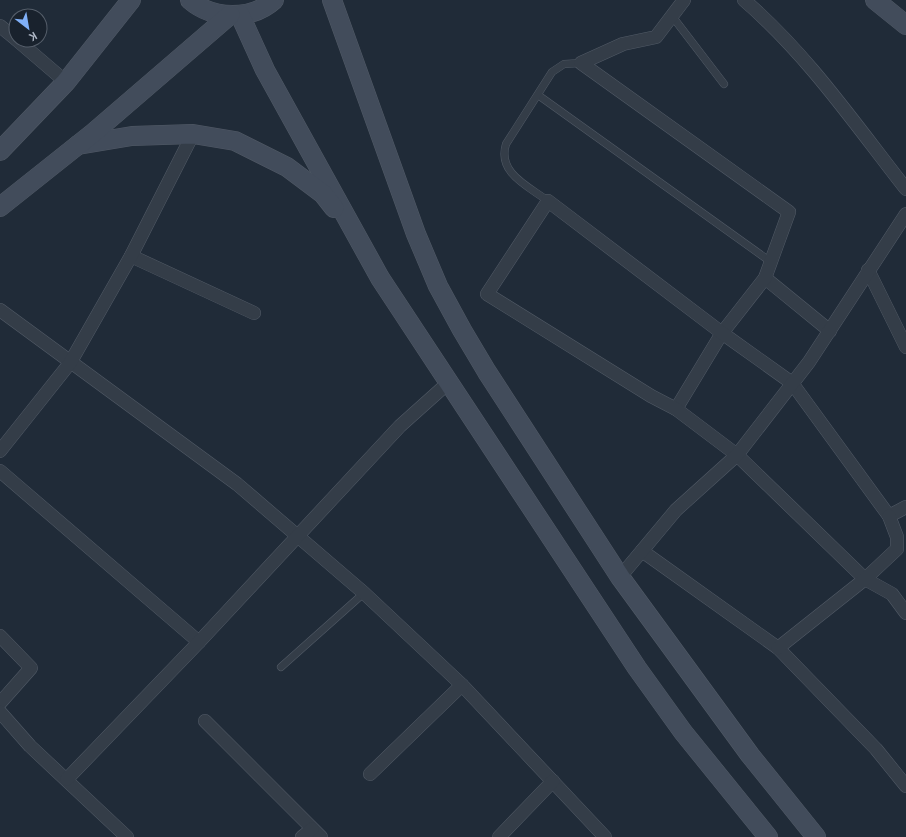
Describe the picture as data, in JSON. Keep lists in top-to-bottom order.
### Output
{
  "north": "bottom right"
}
